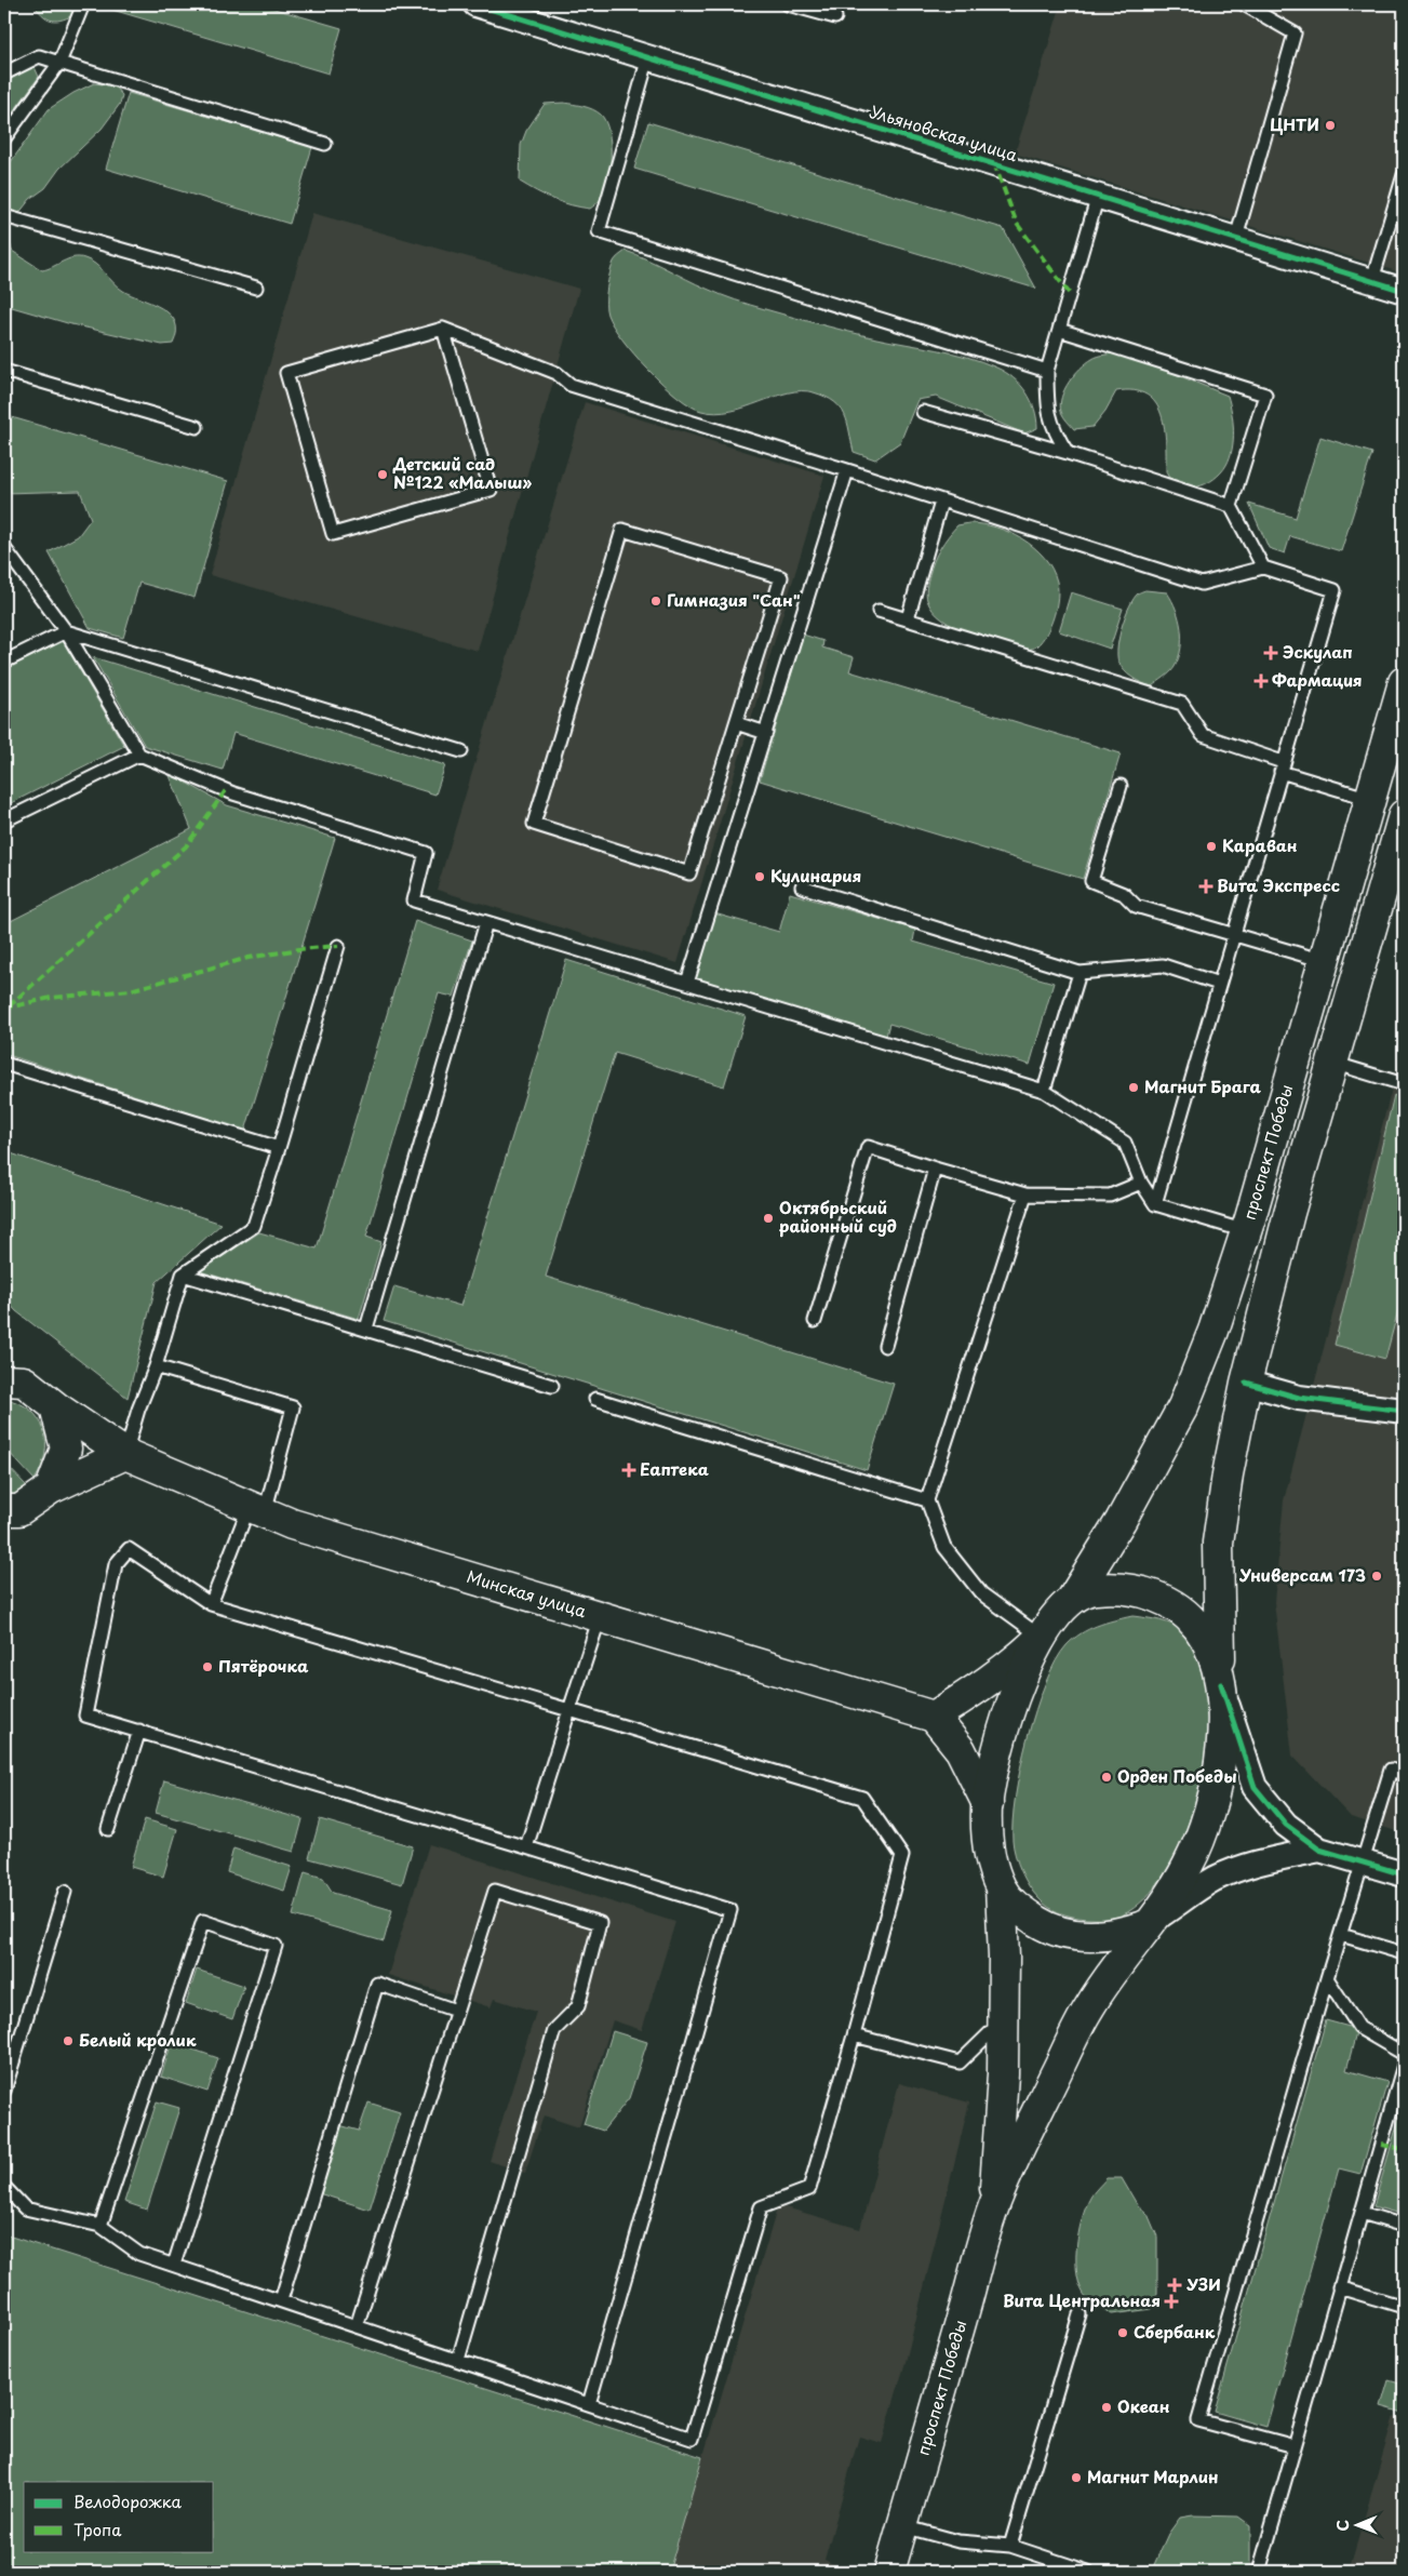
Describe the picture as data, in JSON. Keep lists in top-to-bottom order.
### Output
{
  "streets": {
    "main road": ["проспект Победы", "Минская улица"],
    "street": ["Ульяновская улица"]
  },
  "places": {
    "other": [
      "ЦНТИ",
      "Детский сад №122 «Малыш»",
      "Гимназия \"Сан\"",
      "Караван",
      "Кулинария",
      "Магнит Брага",
      "Октябрьский районный суд",
      "Универсам 173",
      "Пятёрочка",
      "Орден Победы",
      "Белый кролик",
      "Сбербанк",
      "Океан",
      "Магнит Марлин"
    ],
    "health": [
      "Эскулап",
      "Фармация",
      "Вита Экспресс",
      "Еаптека",
      "УЗИ",
      "Вита Центральная"
    ]
  },
  "legend": ["Велодорожка", "Тропа"],
  "north": "left"
}
